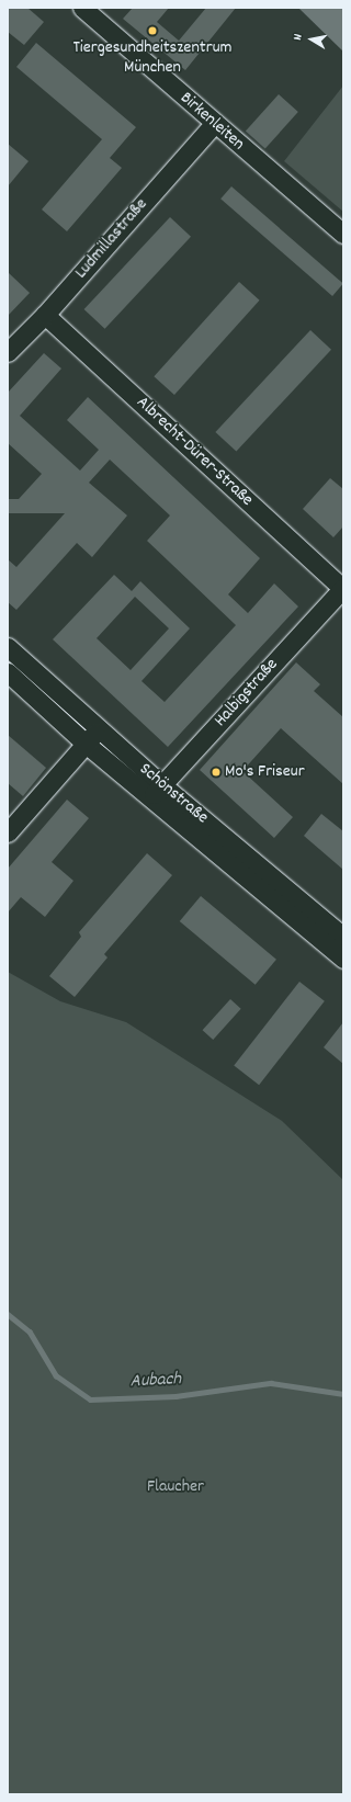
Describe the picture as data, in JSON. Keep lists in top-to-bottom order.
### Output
{
  "streets": {
    "street": [
      "Birkenleiten",
      "Ludmillastraße",
      "Albrecht-Dürer-Straße",
      "Halbigstraße",
      "Schönstraße"
    ]
  },
  "crossings": [
    ["Birkenleiten", "Ludmillastraße"],
    ["Ludmillastraße", "Albrecht-Dürer-Straße"],
    ["Albrecht-Dürer-Straße", "Halbigstraße"],
    ["Halbigstraße", "Schönstraße"]
  ],
  "water": ["Aubach"],
  "parks": ["Flaucher"],
  "places": ["Tiergesundheitszentrum München", "Mo's Friseur"],
  "north": "left"
}
